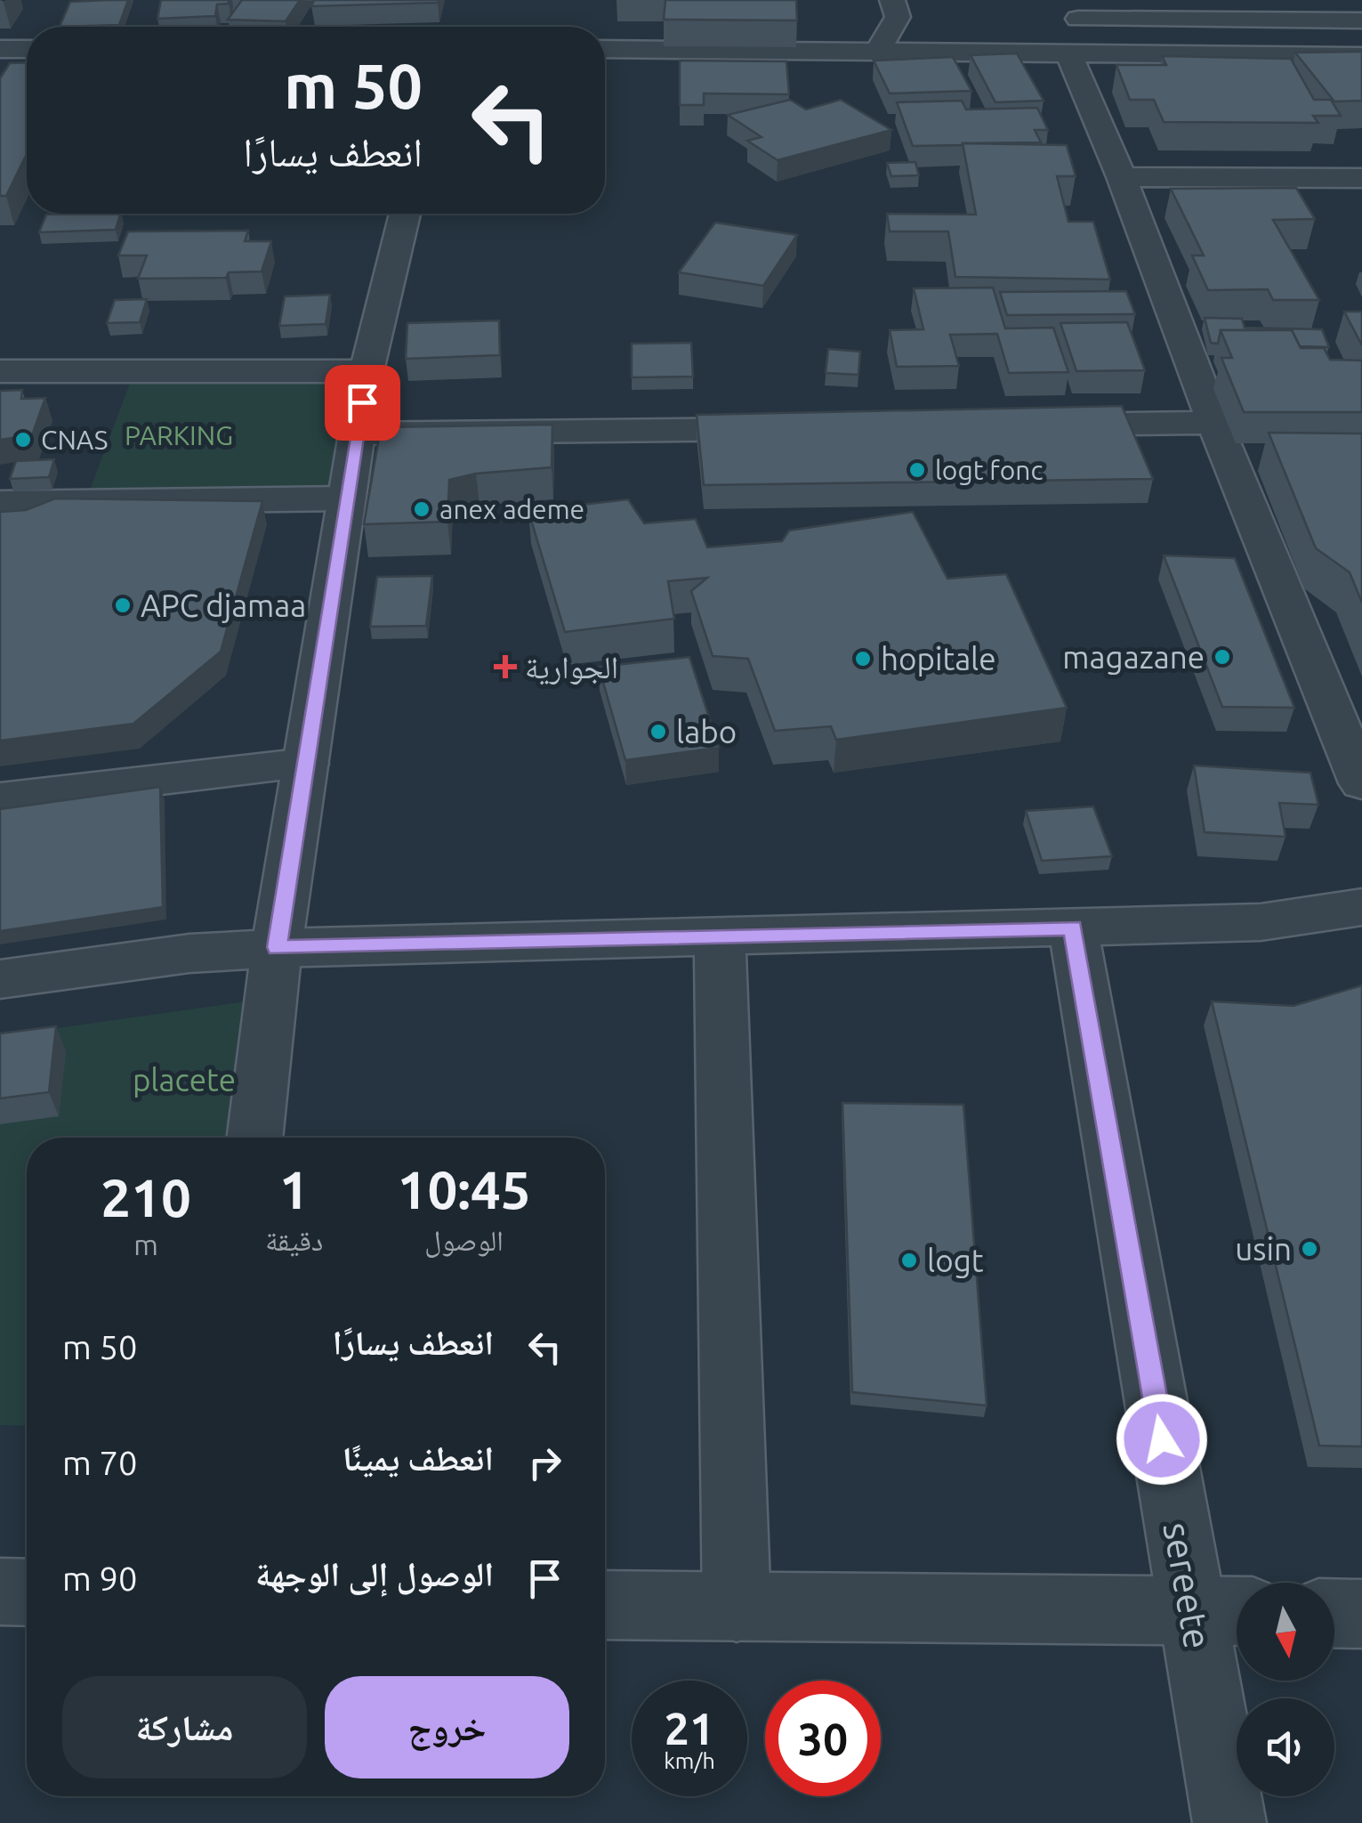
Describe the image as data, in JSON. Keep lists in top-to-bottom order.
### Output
{
  "streets": {
    "street": ["sereete"]
  },
  "parks": ["PARKING", "placete"],
  "places": {
    "other": [
      "CNAS",
      "logt fonc",
      "anex ademe",
      "APC djamaa",
      "magazane",
      "hopitale",
      "labo",
      "usin",
      "logt"
    ],
    "health": ["الجوارية"]
  },
  "north": "bottom",
  "page": {
    "turn": ["50 m", "انعطف يسارًا"],
    "eta": [
      "10:45",
      "الوصول",
      "1",
      "دقيقة",
      "210",
      "m"
    ],
    "list": [
      {
        "name": "انعطف يسارًا",
        "value": "50 m"
      },
      {
        "name": "انعطف يمينًا",
        "value": "70 m"
      },
      {
        "name": "الوصول إلى الوجهة",
        "value": "90 m"
      }
    ],
    "buttons": ["خروج", "مشاركة"],
    "speed": "21 km/h",
    "limit": "30"
  }
}
